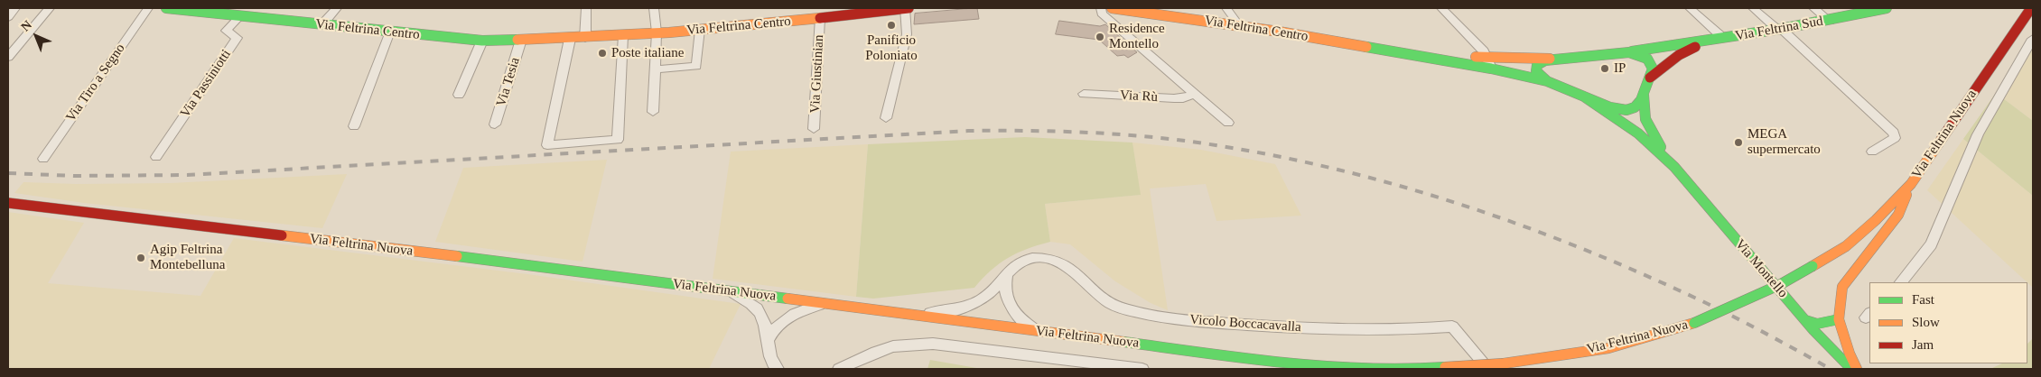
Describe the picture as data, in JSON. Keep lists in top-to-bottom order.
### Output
{
  "streets": {
    "main road": [
      "Via Feltrina Centro",
      "Via Feltrina Sud",
      "Via Feltrina Nuova",
      "Via Montello"
    ],
    "street": [
      "Via Giustinian",
      "Via Tesia",
      "Via Tiro a Segno",
      "Via Passiniotti",
      "Via Rù",
      "Vicolo Boccacavalla"
    ]
  },
  "crossings": [
    ["Via Feltrina Centro", "Via Giustinian"],
    ["Via Feltrina Centro", "Via Tesia"],
    ["Via Feltrina Centro", "Via Passiniotti"]
  ],
  "places": [
    "Panificio Poloniato",
    "Residence Montello",
    "Poste italiane",
    "IP",
    "MEGA supermercato",
    "Agip Feltrina Montebelluna"
  ],
  "legend": ["Fast", "Slow", "Jam"],
  "north": "top left"
}
